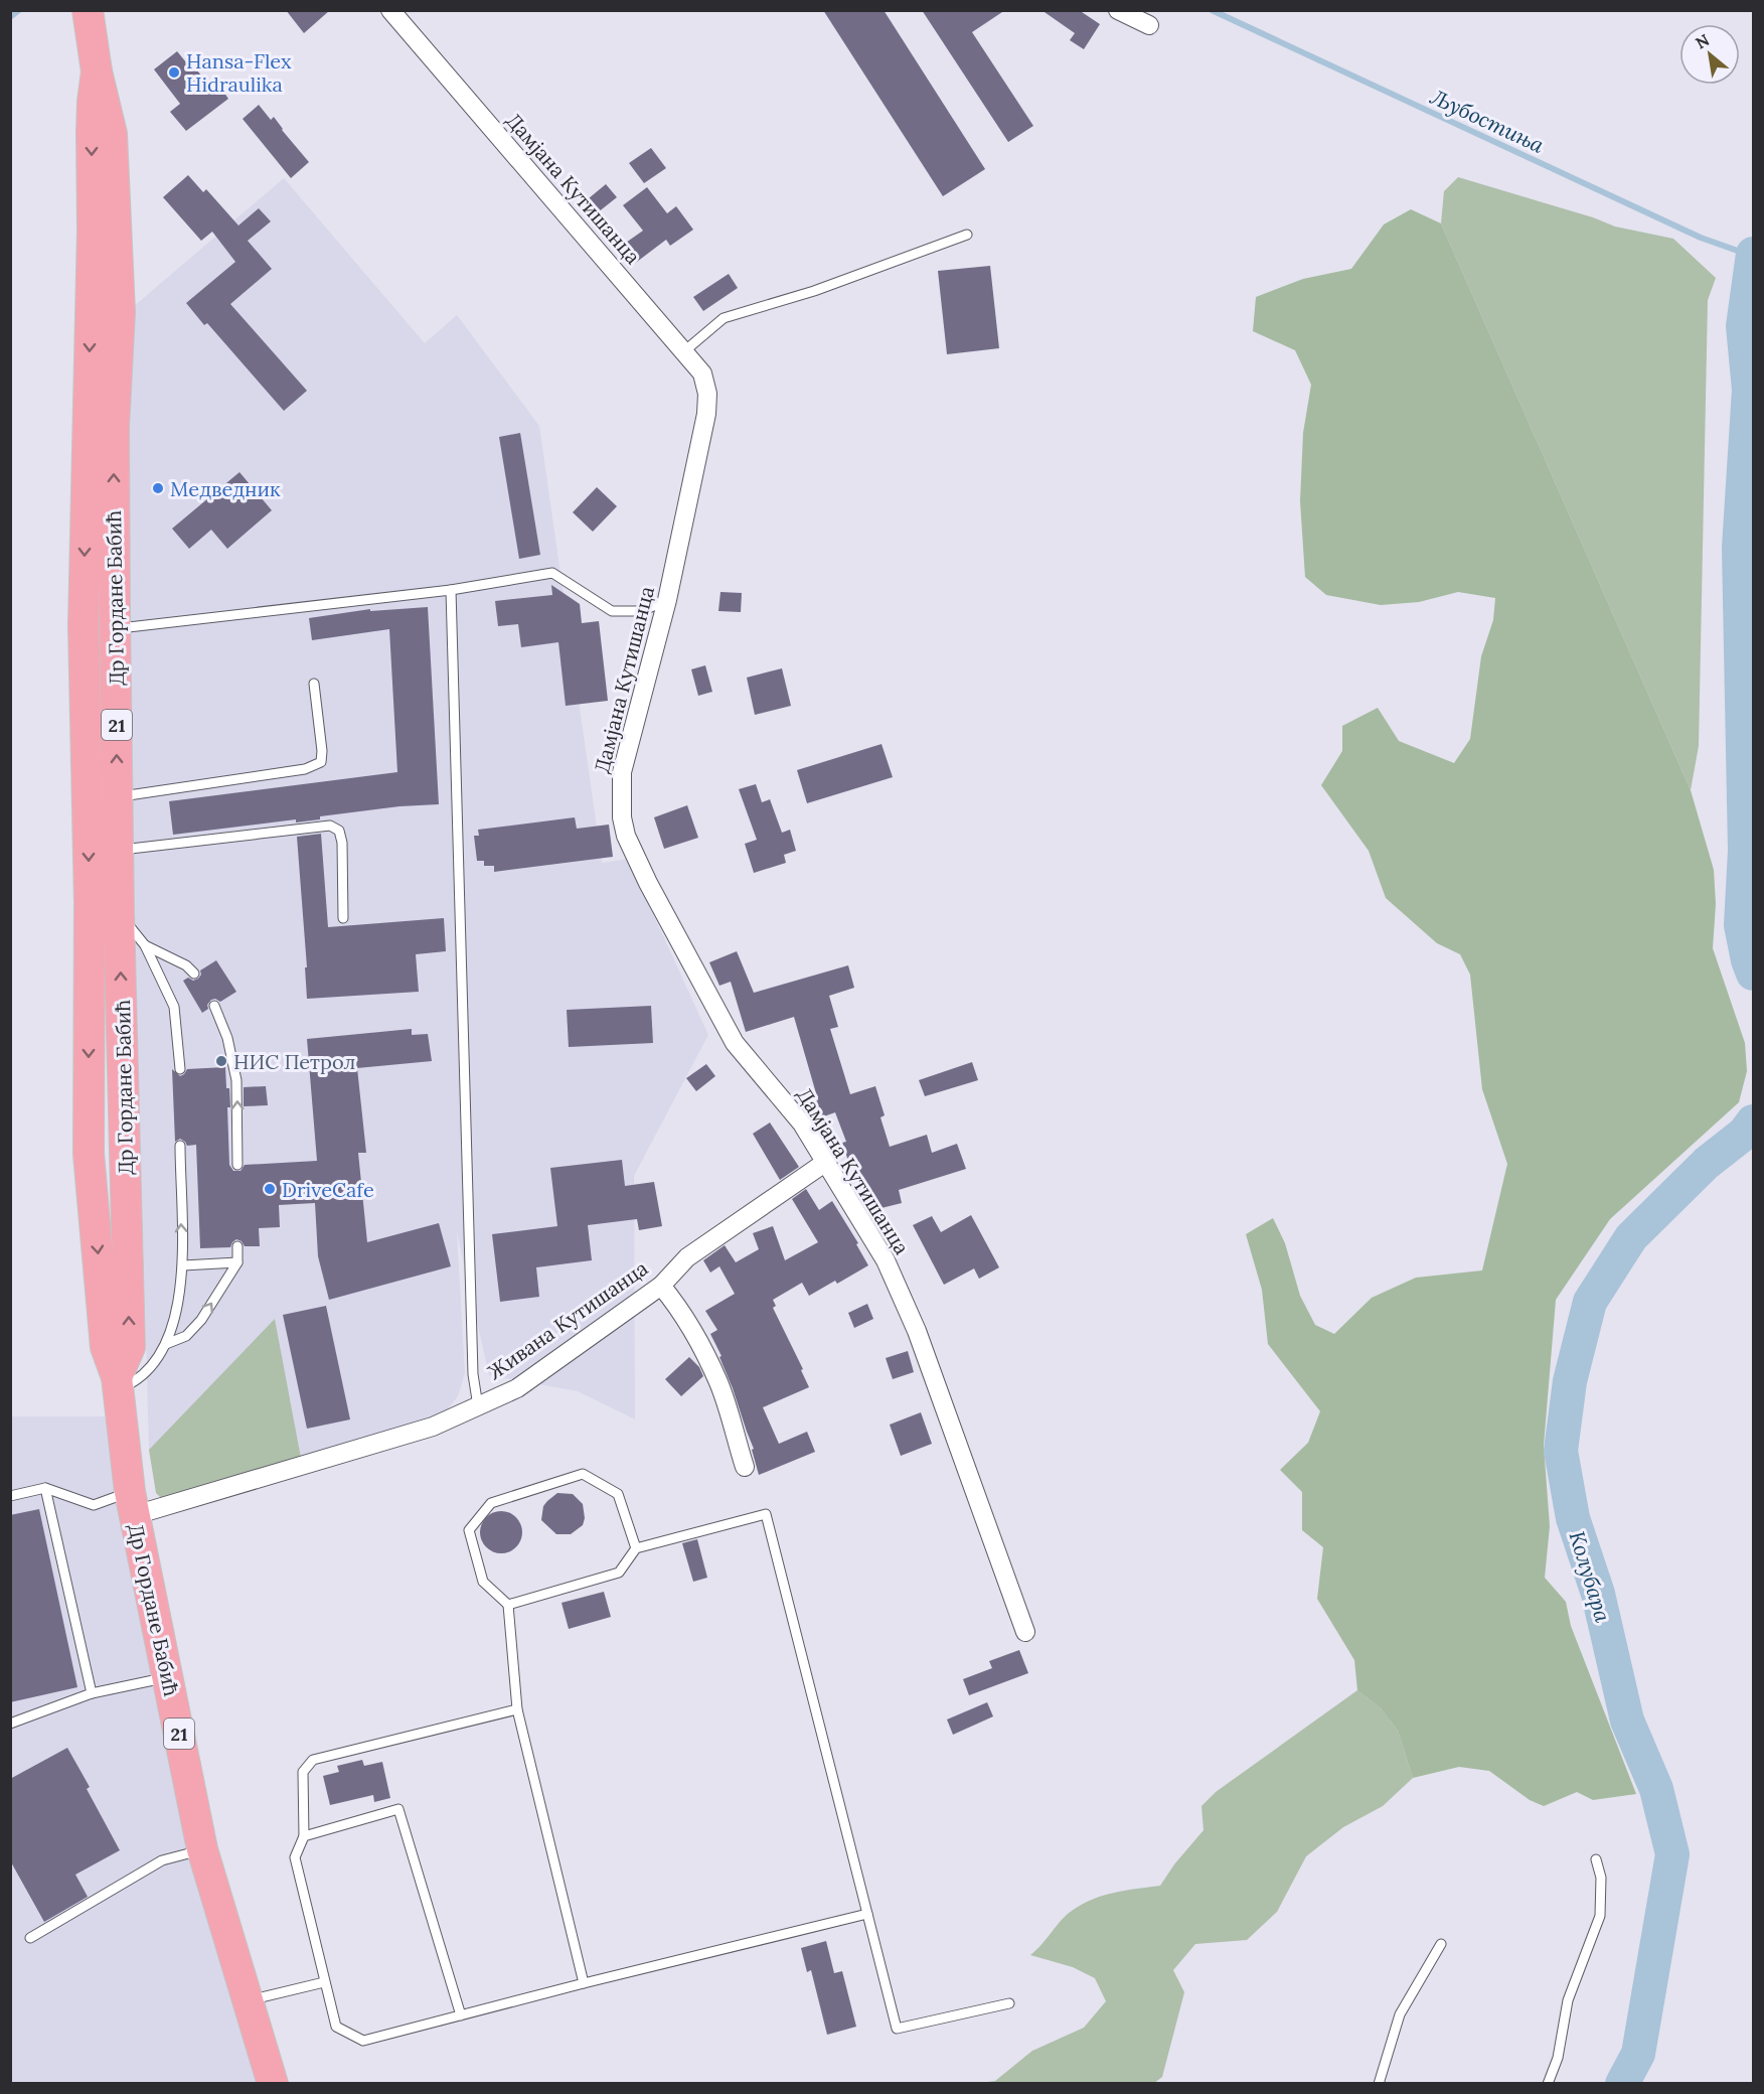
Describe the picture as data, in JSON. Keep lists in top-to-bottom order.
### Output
{
  "streets": {
    "main road": ["Др Гордане Бабић", "21"],
    "street": ["Дамјана Кутишанца", "Живана Кутишанца"]
  },
  "crossings": [
    ["Дамјана Кутишанца", "Живана Кутишанца"],
    ["Др Гордане Бабић", "Живана Кутишанца"]
  ],
  "water": ["Љубостиња", "Колубара"],
  "places": [
    "Hansa-Flex Hidraulika",
    "Медведник",
    "НИС Петрол",
    "DriveCafe"
  ],
  "north": "top left"
}
